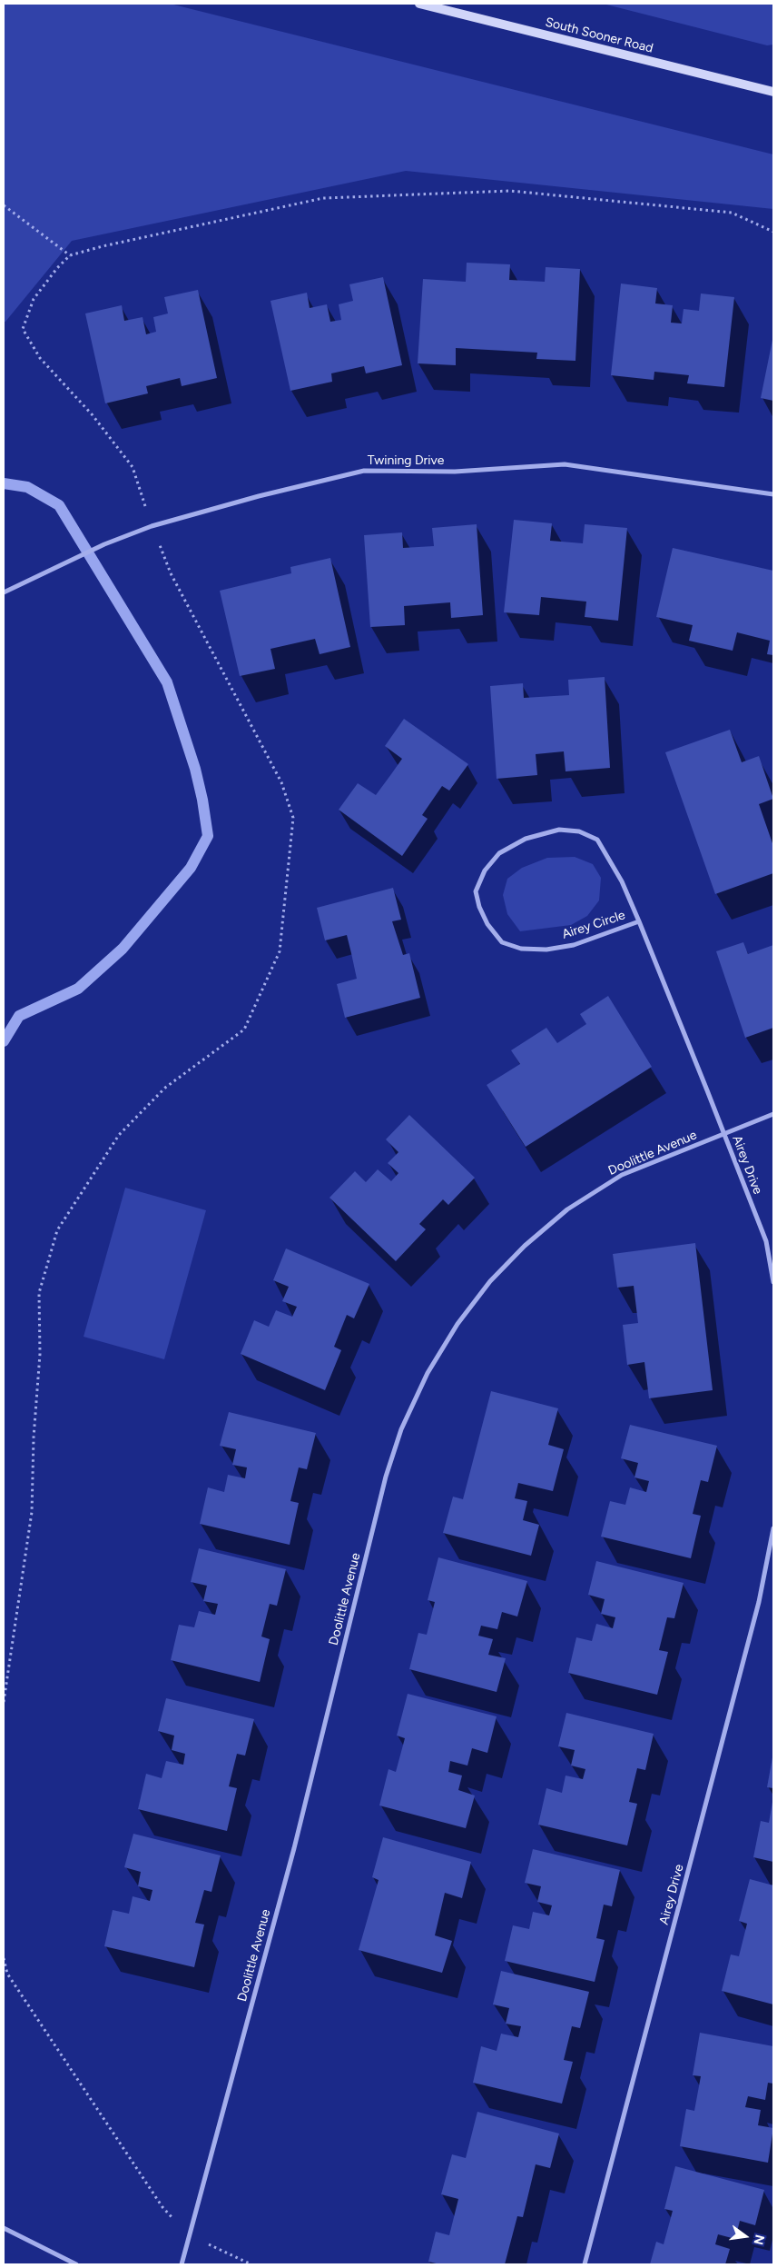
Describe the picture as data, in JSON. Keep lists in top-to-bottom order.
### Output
{
  "streets": {
    "main road": ["South Sooner Road"],
    "street": [
      "Twining Drive",
      "Airey Circle",
      "Doolittle Avenue",
      "Airey Drive"
    ]
  },
  "crossings": [
    ["Airey Circle", "Doolittle Avenue"],
    ["Airey Circle", "Airey Drive"],
    ["Doolittle Avenue", "Airey Drive"]
  ],
  "north": "right"
}
